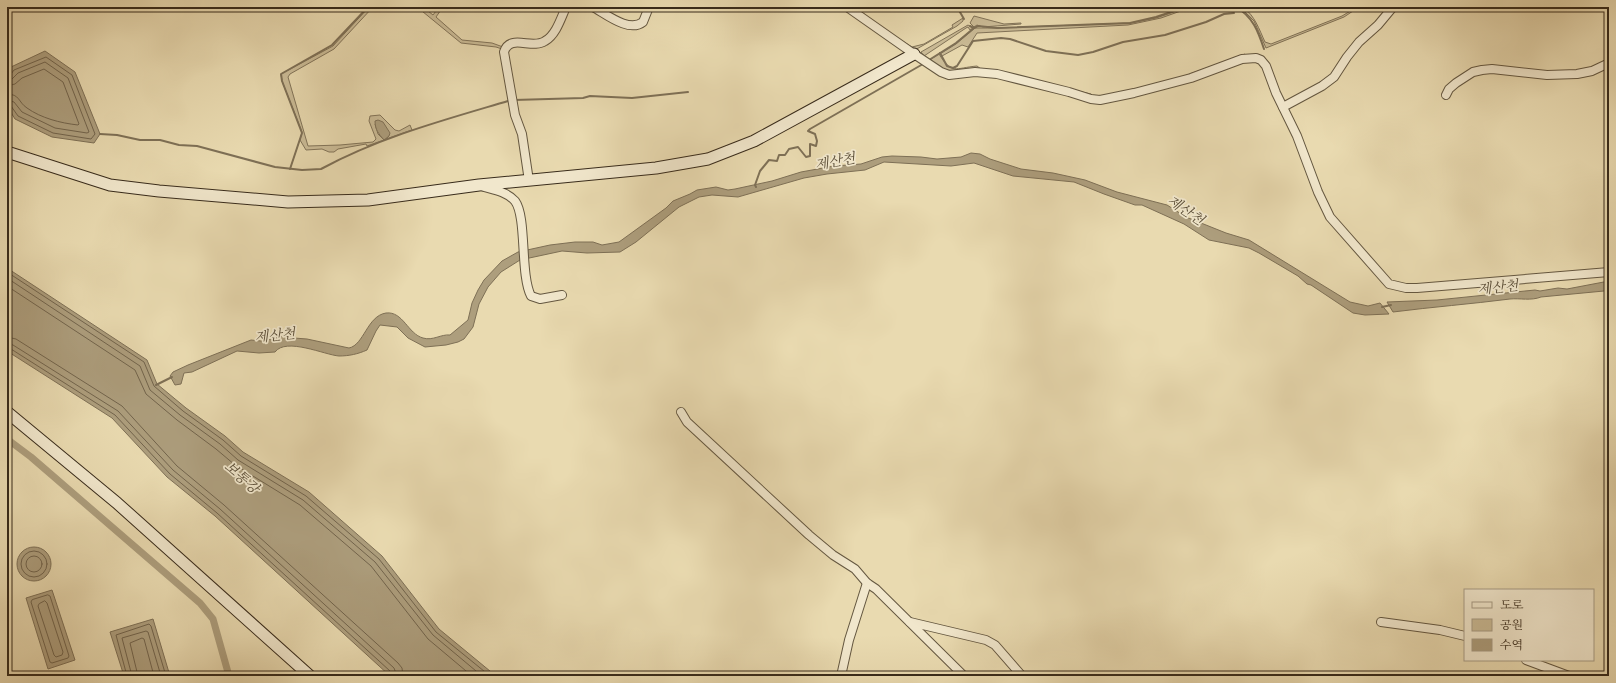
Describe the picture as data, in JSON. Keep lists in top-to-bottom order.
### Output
{
  "water": ["제산천", "보통강"],
  "legend": ["도로", "공원", "수역"]
}
